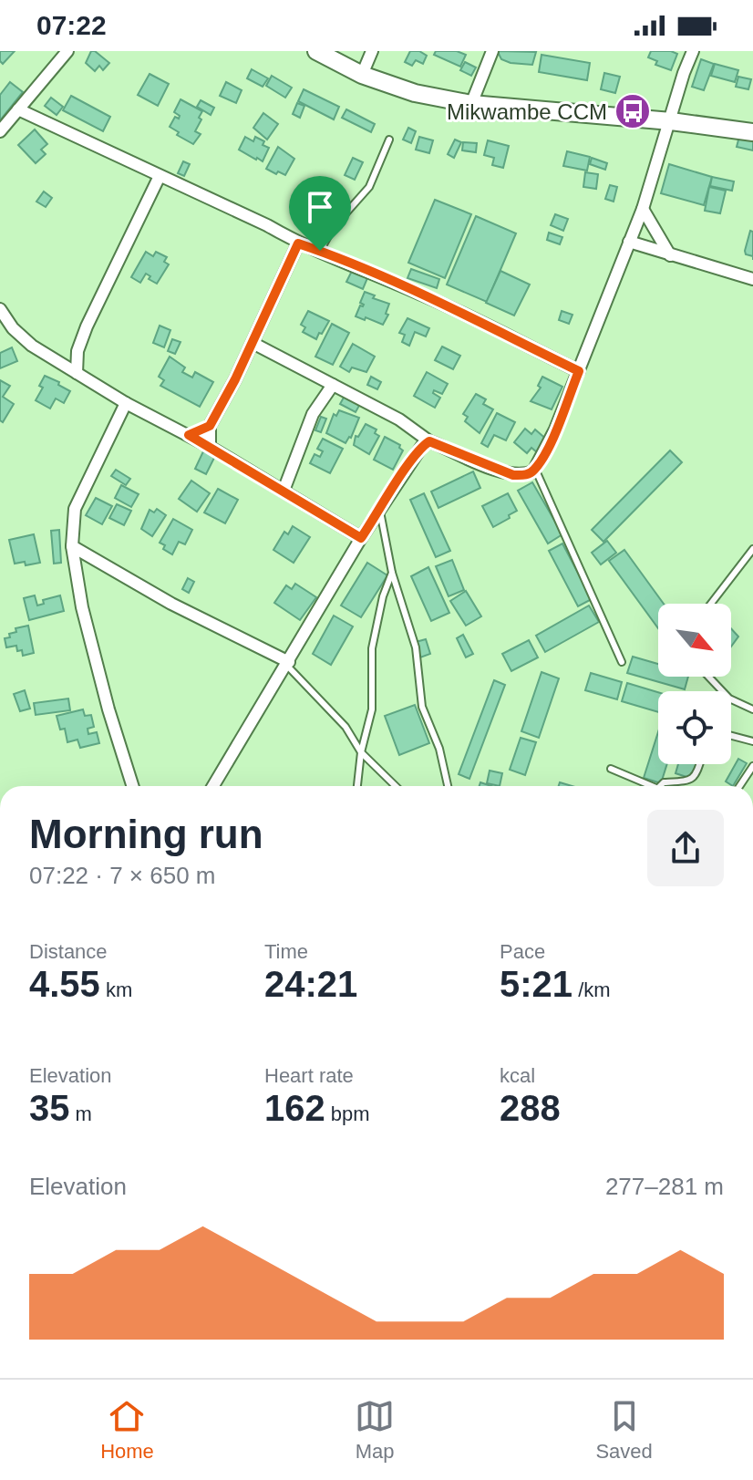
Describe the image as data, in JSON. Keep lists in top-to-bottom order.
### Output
{
  "places": {
    "bus stop": ["Mikwambe CCM"]
  },
  "north": "bottom right",
  "page": {
    "status": "07:22",
    "heading": ["Morning run", "07:22 · 7 × 650 m"],
    "stats": [
      ["Distance", "4.55 km"],
      ["Time", "24:21"],
      ["Pace", "5:21 /km"],
      ["Elevation", "35 m"],
      ["Heart rate", "162 bpm"],
      ["kcal", "288"]
    ],
    "chart": ["Elevation", "277–281 m"],
    "tabs": ["Home", "Map", "Saved"]
  }
}
